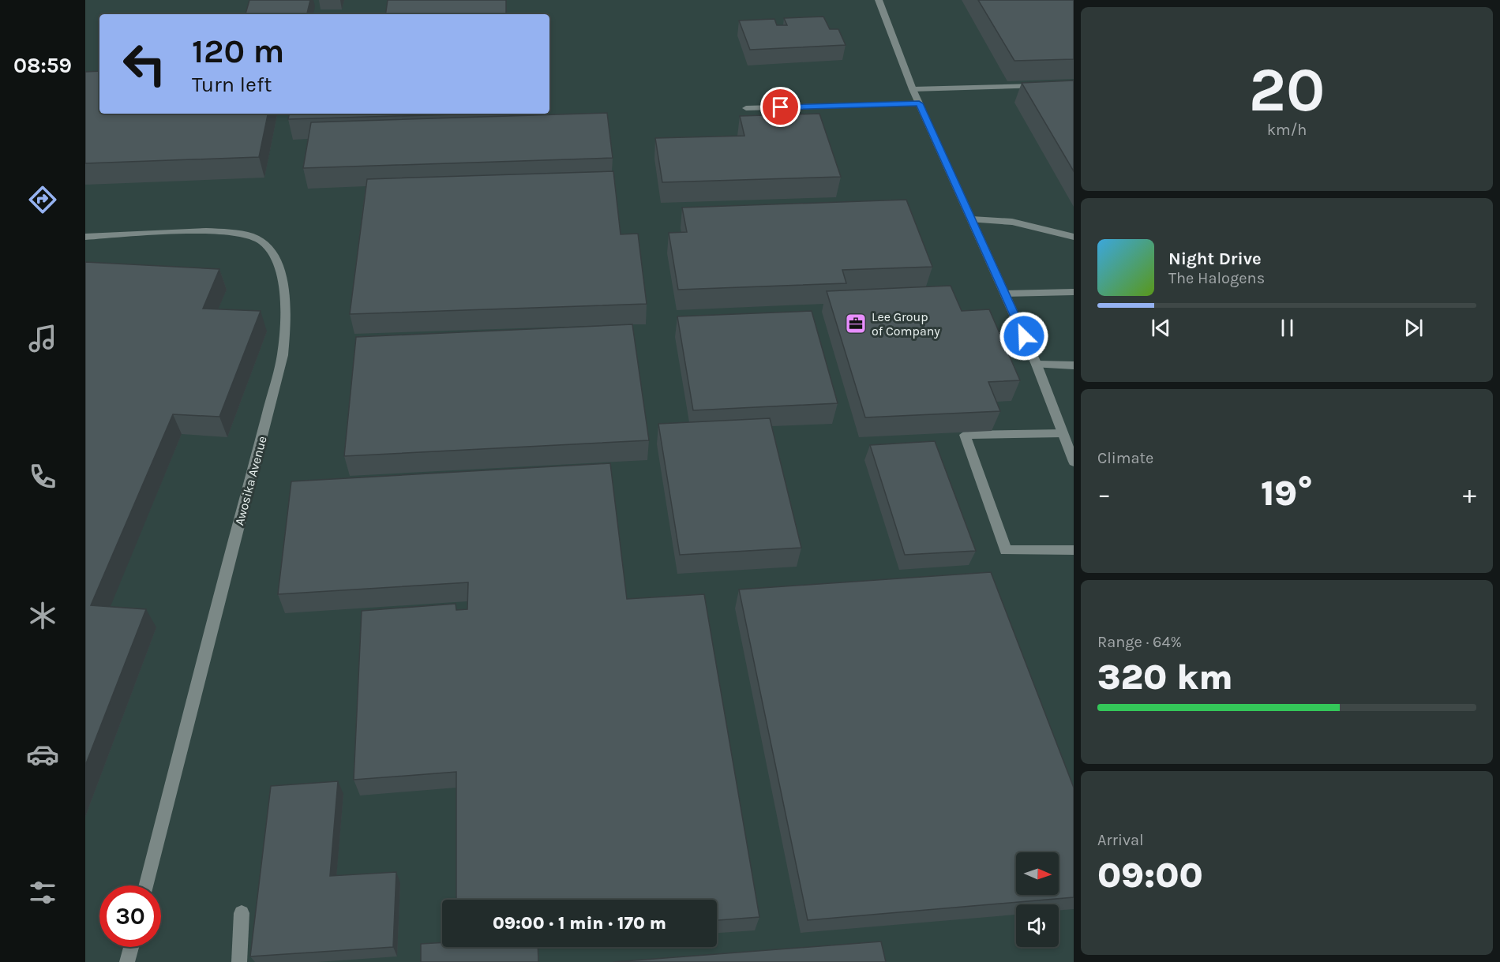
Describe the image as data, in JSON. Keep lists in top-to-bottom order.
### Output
{
  "streets": {
    "street": ["Awosika Avenue"]
  },
  "places": {
    "office": ["Lee Group of Company"]
  },
  "north": "right",
  "page": {
    "tabs": "08:59",
    "tile": [
      ["20", "km/h"],
      "Climate",
      ["Range · 64%", "320 km"],
      ["Arrival", "09:00"]
    ],
    "turn": ["120 m", "Turn left"],
    "song": ["Night Drive", "The Halogens"],
    "heat": ["−", "19°", "+"],
    "limit": "30",
    "trip": "09:00 · 1 min · 170 m"
  }
}
